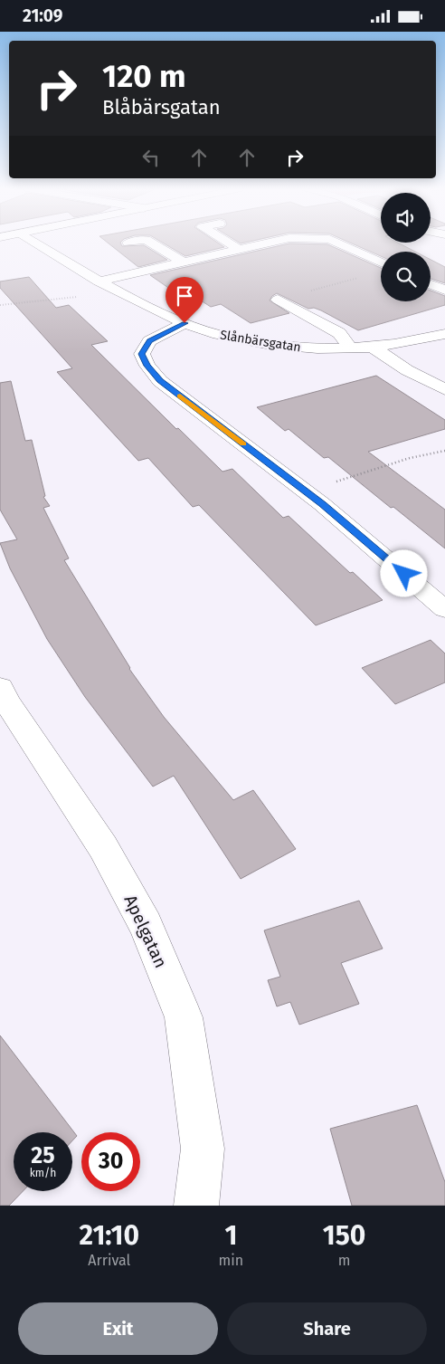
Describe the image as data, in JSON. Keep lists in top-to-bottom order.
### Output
{
  "streets": {
    "street": ["Slånbärsgatan", "Apelgatan"]
  },
  "page": {
    "status": "21:09",
    "turn": ["120 m", "Blåbärsgatan"],
    "speed": "25 km/h",
    "limit": "30",
    "eta": [
      "21:10",
      "Arrival",
      "1",
      "min",
      "150",
      "m"
    ],
    "buttons": ["Exit", "Share"]
  }
}
